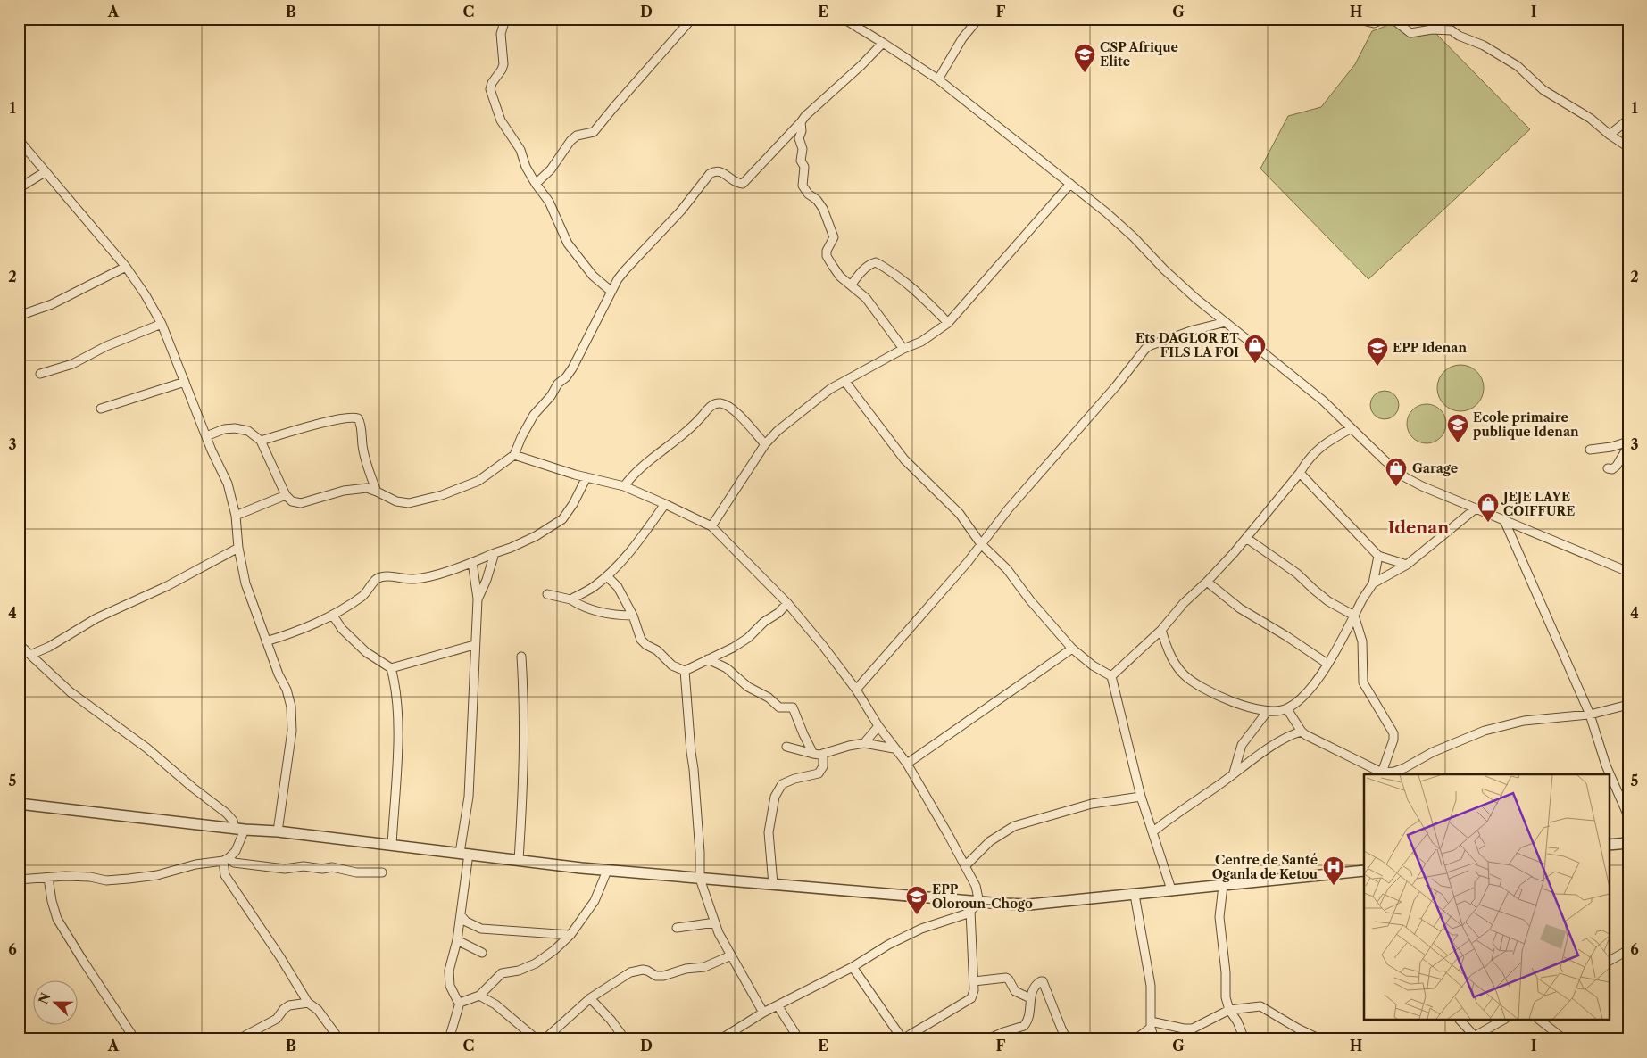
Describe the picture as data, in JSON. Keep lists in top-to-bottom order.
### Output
{
  "districts": ["Idenan"],
  "places": {
    "school or university": [
      "CSP Afrique Elite",
      "EPP Idenan",
      "Ecole primaire publique Idenan",
      "EPP Oloroun-Chogo"
    ],
    "shop": ["Ets DAGLOR ET FILS LA FOI", "Garage", "JEJE LAYE COIFFURE"],
    "hospital": ["Centre de Santé Oganla de Ketou"]
  },
  "north": "left",
  "grid": {
    "columns": [
      "A",
      "B",
      "C",
      "D",
      "E",
      "F",
      "G",
      "H",
      "I"
    ],
    "rows": [
      "1",
      "2",
      "3",
      "4",
      "5",
      "6"
    ]
  }
}
